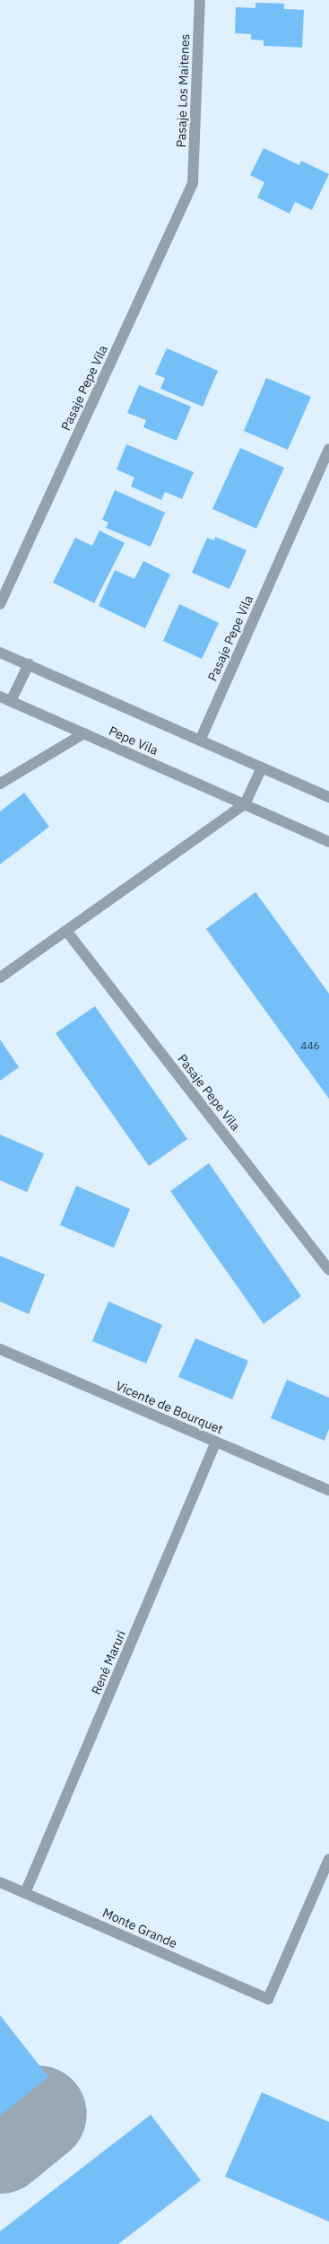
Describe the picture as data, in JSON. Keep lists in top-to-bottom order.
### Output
{
  "streets": {
    "street": [
      "Pasaje Los Maitenes",
      "Pasaje Pepe Vila",
      "Pepe Vila",
      "Vicente de Bourquet",
      "René Maruri",
      "Monte Grande"
    ]
  },
  "crossings": [
    ["Pasaje Los Maitenes", "Pasaje Pepe Vila"],
    ["Vicente de Bourquet", "René Maruri"],
    ["René Maruri", "Monte Grande"]
  ],
  "house_numbers": ["446"]
}
